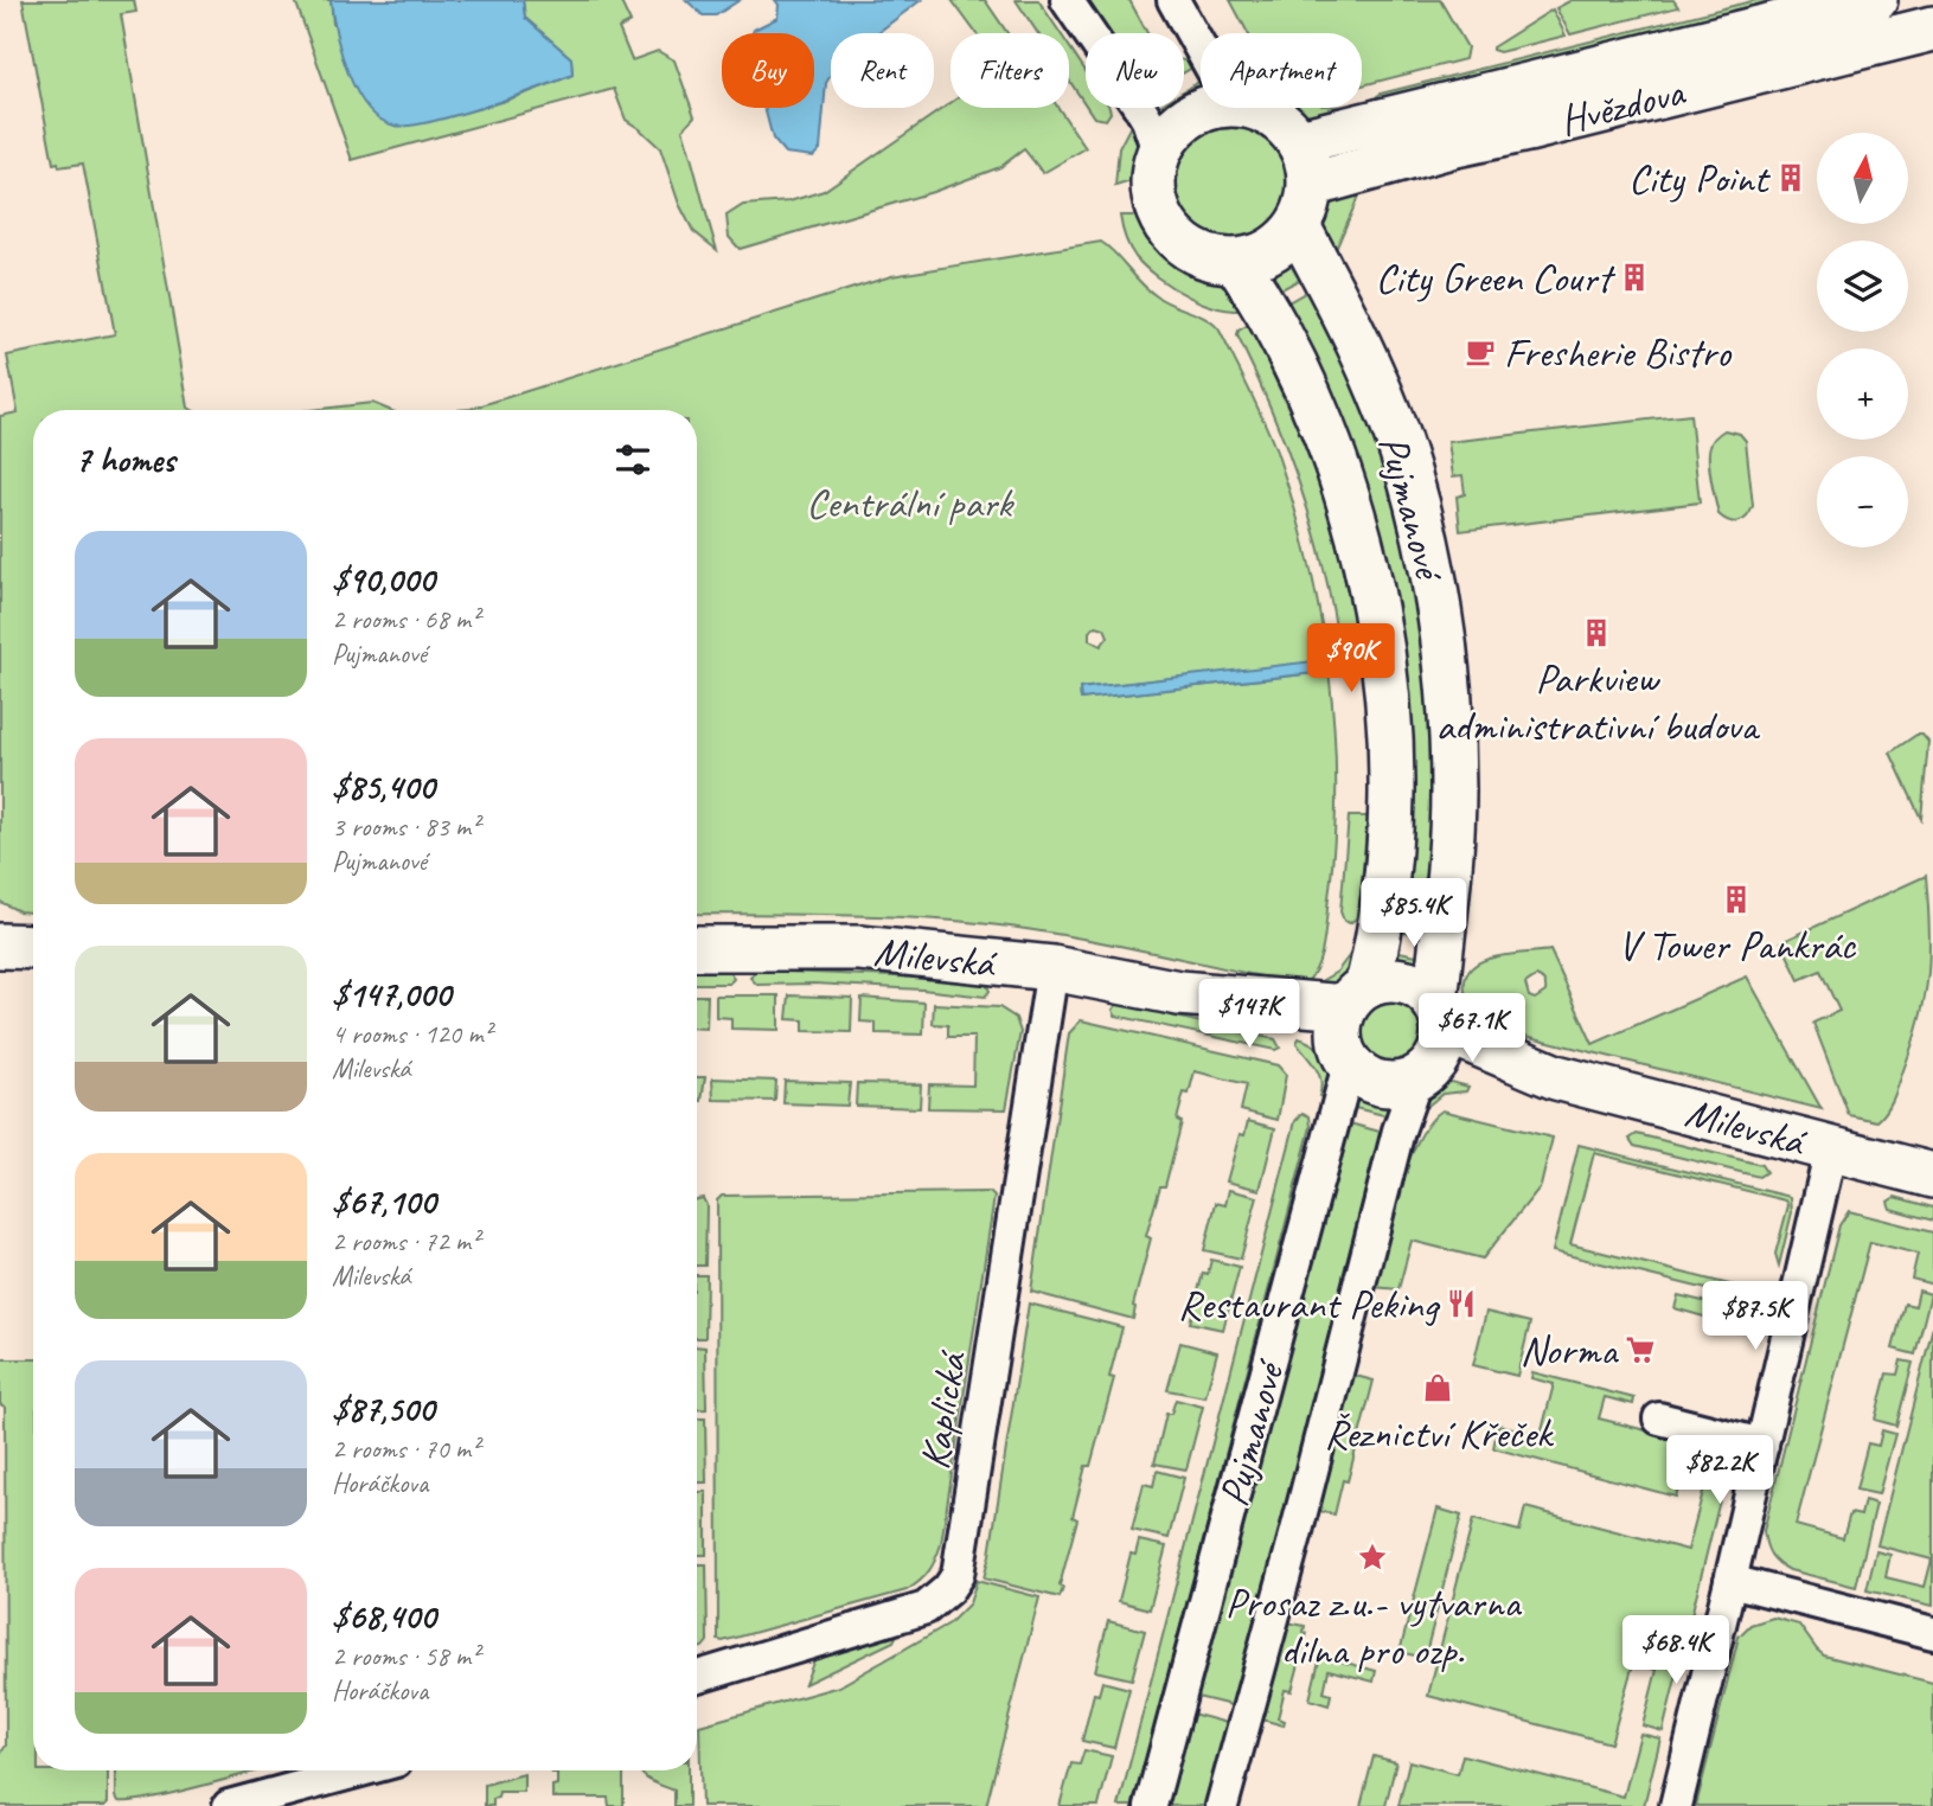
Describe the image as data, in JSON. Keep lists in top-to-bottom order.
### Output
{
  "streets": {
    "street": [
      "Hvězdova",
      "Pujmanové",
      "Milevská",
      "Kaplická"
    ]
  },
  "crossings": [
    ["Pujmanové", "Milevská"],
    ["Milevská", "Kaplická"]
  ],
  "parks": ["Centrální park"],
  "places": {
    "building": [
      "City Point",
      "City Green Court",
      "Parkview administrativní budova",
      "V Tower Pankrác"
    ],
    "cafe": ["Fresherie Bistro"],
    "restaurant": ["Restaurant Peking"],
    "supermarket": ["Norma"],
    "shop": ["Řeznictví Křeček"],
    "place": ["Prosaz z.u.- vytvarna dilna pro ozp."]
  },
  "north": "top",
  "page": {
    "chip": [
      "Buy",
      "Rent",
      "Filters",
      "New",
      "Apartment"
    ],
    "map_buttons": ["+", "−"],
    "heading": "7 homes",
    "list": [
      {
        "name": "$90,000",
        "note": "2 rooms · 68 m² · Pujmanové"
      },
      {
        "name": "$85,400",
        "note": "3 rooms · 83 m² · Pujmanové"
      },
      {
        "name": "$147,000",
        "note": "4 rooms · 120 m² · Milevská"
      },
      {
        "name": "$67,100",
        "note": "2 rooms · 72 m² · Milevská"
      },
      {
        "name": "$87,500",
        "note": "2 rooms · 70 m² · Horáčkova"
      },
      {
        "name": "$68,400",
        "note": "2 rooms · 58 m² · Horáčkova"
      }
    ],
    "price": [
      "$90K",
      "$85.4K",
      "$147K",
      "$67.1K",
      "$87.5K",
      "$82.2K",
      "$68.4K"
    ]
  }
}
